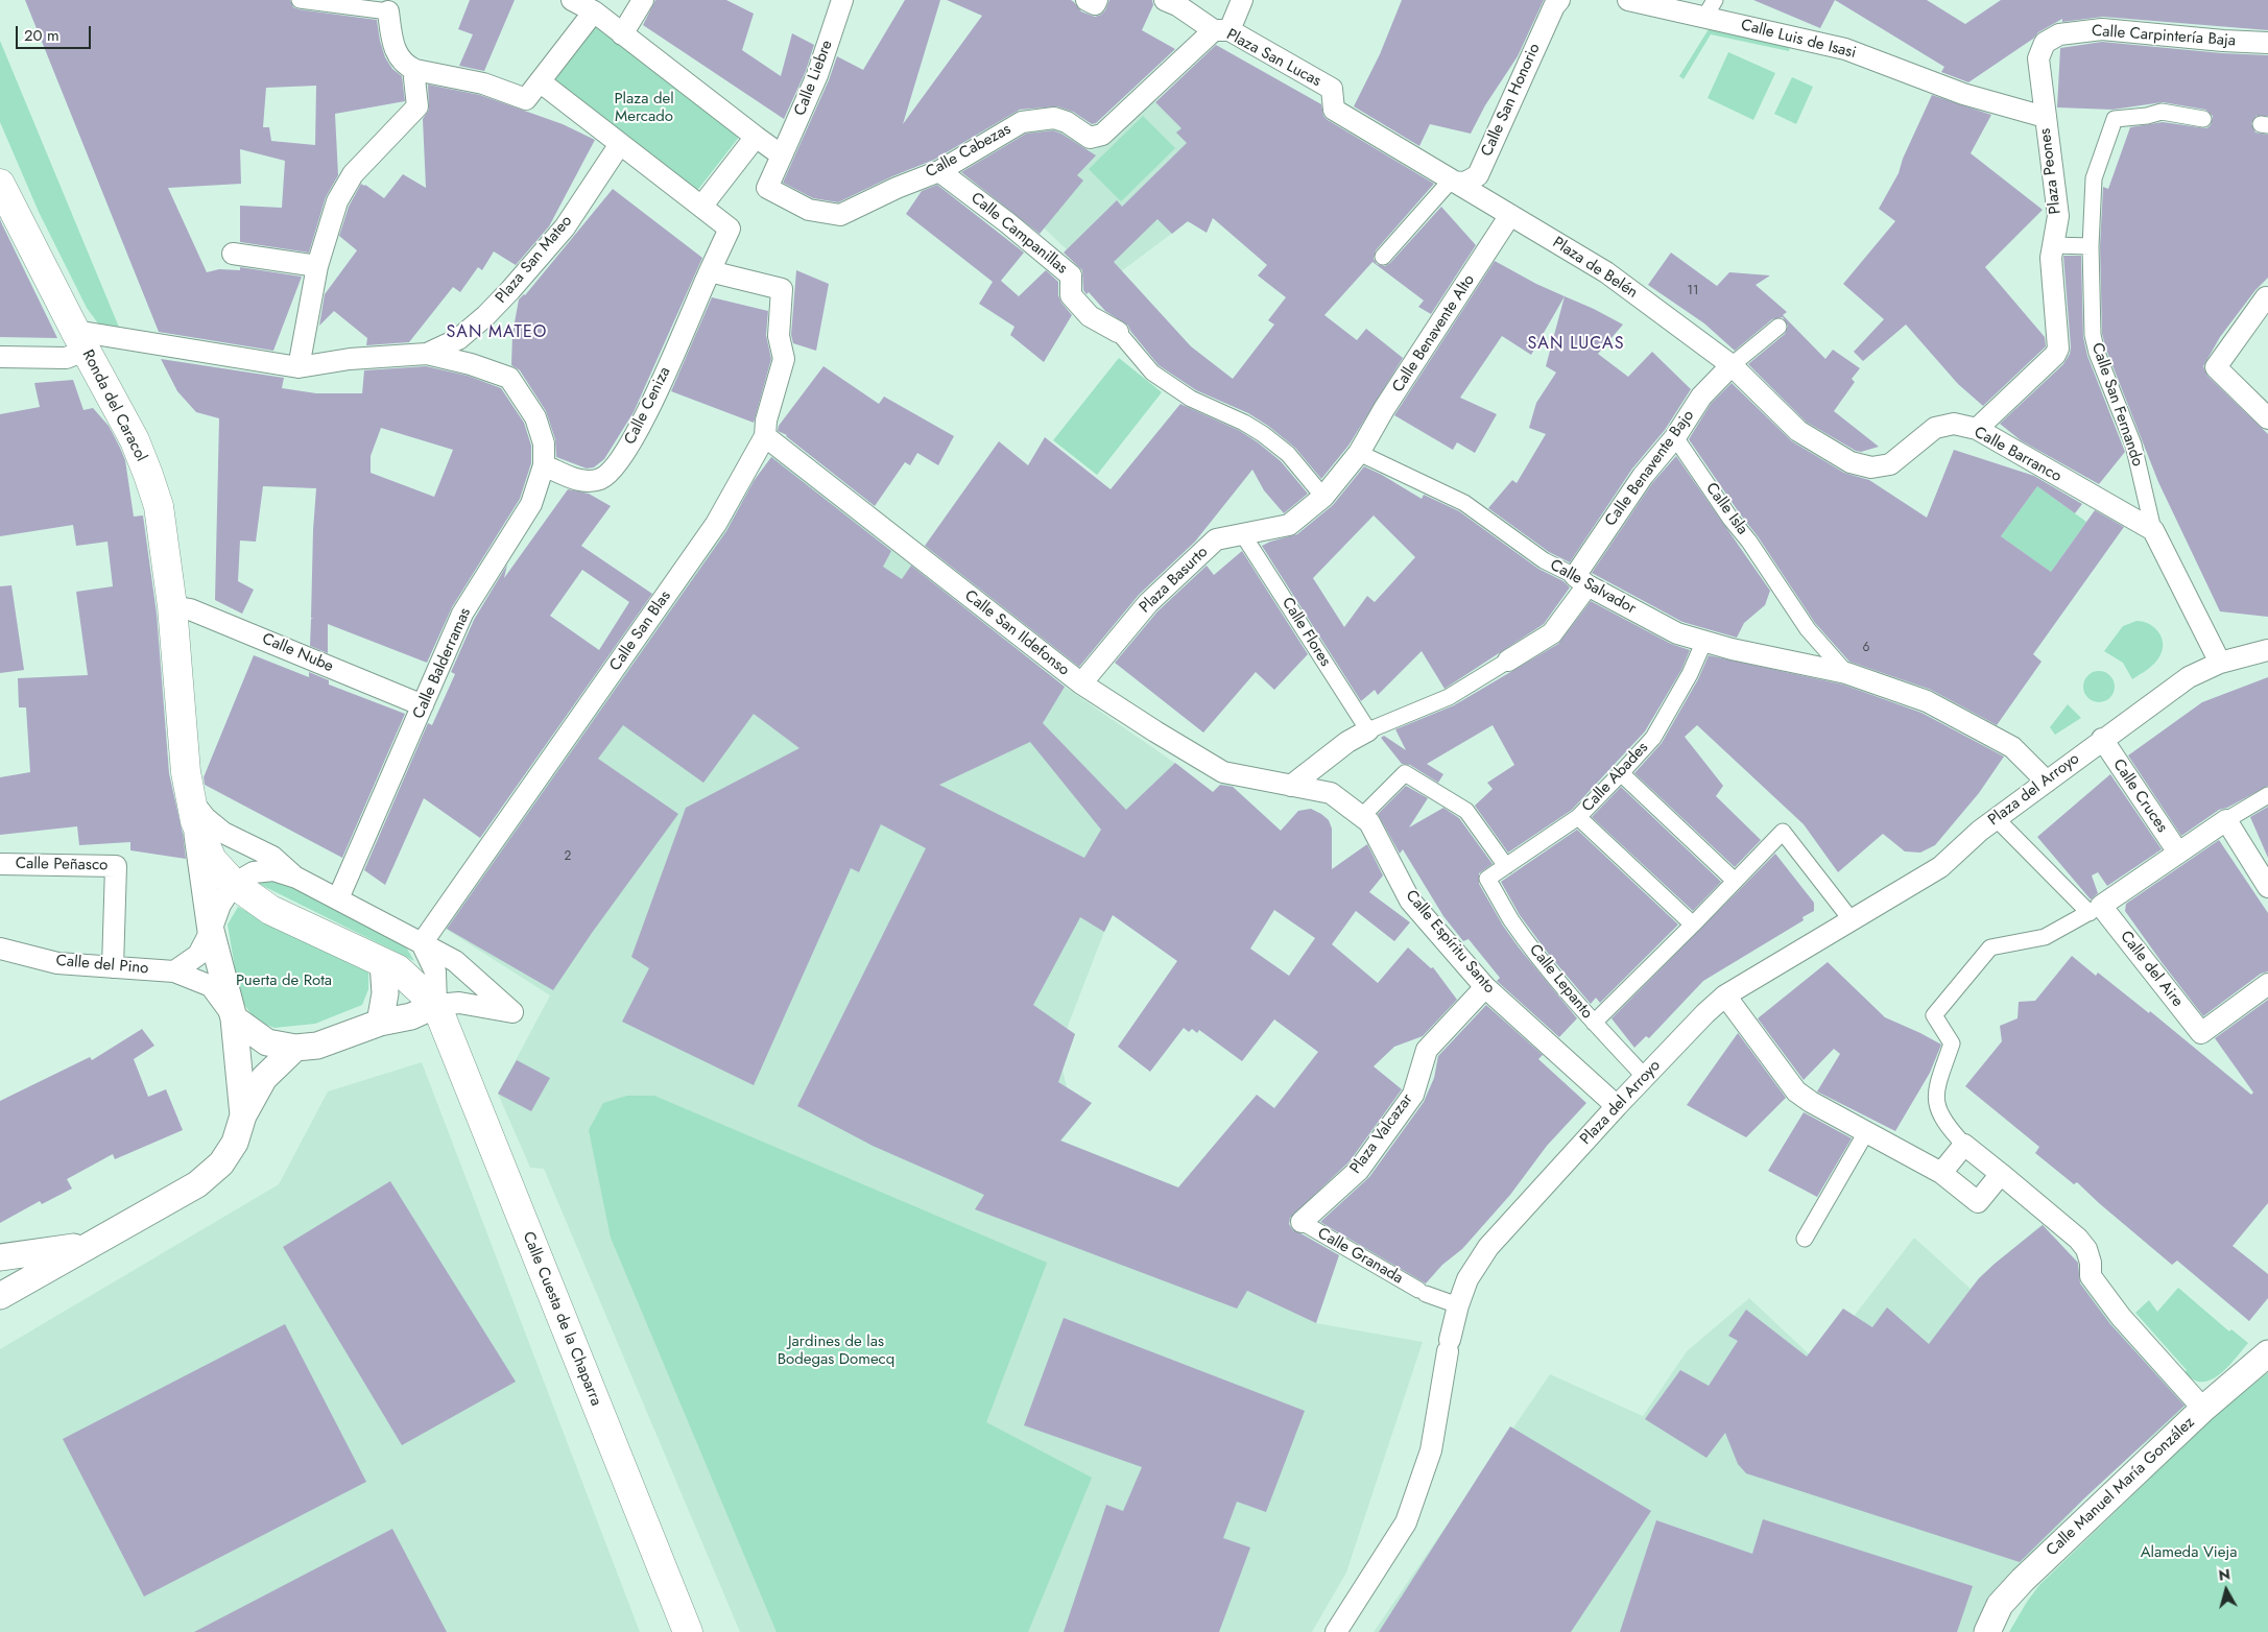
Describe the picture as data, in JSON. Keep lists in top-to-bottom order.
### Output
{
  "streets": {
    "main road": ["Ronda del Caracol", "Calle Cuesta de la Chaparra"],
    "street": [
      "Calle Carpintería Baja",
      "Calle Luis de Isasi",
      "Plaza San Lucas",
      "Calle Liebre",
      "Calle San Honorio",
      "Calle Cabezas",
      "Plaza Peones",
      "Calle Campanillas",
      "Plaza San Mateo",
      "Plaza de Belén",
      "Calle Benavente Alto",
      "Calle San Fernando",
      "Calle Ceniza",
      "Calle Barranco",
      "Calle Benavente Bajo",
      "Calle Isla",
      "Plaza Basurto",
      "Calle Salvador",
      "Calle San Blas",
      "Calle Flores",
      "Calle San Ildefonso",
      "Calle Nube",
      "Calle Balderramas",
      "Calle Abades",
      "Plaza del Arroyo",
      "Calle Cruces",
      "Calle Peñasco",
      "Calle Espíritu Santo",
      "Calle del Pino",
      "Calle del Aire",
      "Calle Lepanto",
      "Plaza Valcazar",
      "Calle Granada",
      "Calle Manuel María González"
    ]
  },
  "crossings": [
    ["Calle Carpintería Baja", "Plaza Peones"],
    ["Calle Luis de Isasi", "Plaza Peones"],
    ["Plaza San Lucas", "Calle San Honorio"],
    ["Plaza San Lucas", "Calle Cabezas"],
    ["Plaza San Lucas", "Plaza de Belén"],
    ["Calle Liebre", "Calle Cabezas"],
    ["Calle San Honorio", "Plaza de Belén"],
    ["Calle Cabezas", "Calle Campanillas"],
    ["Plaza Peones", "Calle Barranco"],
    ["Calle Campanillas", "Plaza Basurto"],
    ["Plaza San Mateo", "Ronda del Caracol"],
    ["Plaza San Mateo", "Calle Balderramas"],
    ["Plaza de Belén", "Calle Benavente Alto"],
    ["Plaza de Belén", "Calle Barranco"],
    ["Plaza de Belén", "Calle Benavente Bajo"],
    ["Calle Benavente Alto", "Plaza Basurto"],
    ["Calle Benavente Alto", "Calle Salvador"],
    ["Calle San Fernando", "Calle Barranco"],
    ["Ronda del Caracol", "Calle Nube"],
    ["Ronda del Caracol", "Calle Cuesta de la Chaparra"],
    ["Calle Ceniza", "Calle San Blas"],
    ["Calle Ceniza", "Calle Balderramas"],
    ["Calle Barranco", "Calle Benavente Bajo"],
    ["Calle Benavente Bajo", "Calle Isla"],
    ["Calle Benavente Bajo", "Calle Salvador"],
    ["Calle Benavente Bajo", "Calle Flores"],
    ["Calle Isla", "Calle Salvador"],
    ["Plaza Basurto", "Calle Salvador"],
    ["Plaza Basurto", "Calle Flores"],
    ["Plaza Basurto", "Calle San Ildefonso"],
    ["Calle Salvador", "Calle Abades"],
    ["Calle Salvador", "Plaza del Arroyo"],
    ["Calle San Blas", "Calle San Ildefonso"],
    ["Calle San Ildefonso", "Calle Espíritu Santo"],
    ["Calle Nube", "Calle Balderramas"],
    ["Calle Abades", "Calle Lepanto"],
    ["Plaza del Arroyo", "Calle Cruces"],
    ["Plaza del Arroyo", "Calle Espíritu Santo"],
    ["Plaza del Arroyo", "Calle Lepanto"],
    ["Plaza del Arroyo", "Calle Granada"],
    ["Calle Peñasco", "Calle del Pino"],
    ["Calle Espíritu Santo", "Plaza Valcazar"],
    ["Plaza Valcazar", "Calle Granada"]
  ],
  "districts": ["SAN MATEO", "SAN LUCAS"],
  "parks": [
    "Plaza del Mercado",
    "Puerta de Rota",
    "Jardines de las Bodegas Domecq",
    "Alameda Vieja"
  ],
  "house_numbers": ["11", "6", "2"],
  "scale_bar": "20 m",
  "north": "top"
}
